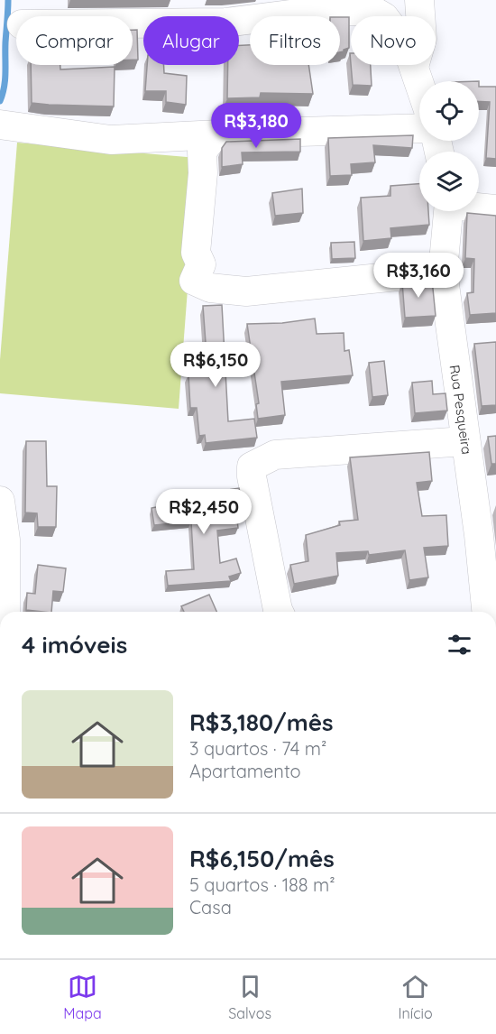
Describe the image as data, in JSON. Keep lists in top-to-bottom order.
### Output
{
  "streets": {
    "street": ["Rua Pesqueira"]
  },
  "page": {
    "chip": [
      "Comprar",
      "Alugar",
      "Filtros",
      "Novo"
    ],
    "price": [
      "R$3,180",
      "R$3,160",
      "R$6,150",
      "R$2,450"
    ],
    "heading": "4 imóveis",
    "list": [
      {
        "name": "R$3,180/mês",
        "note": "3 quartos · 74 m² · Apartamento"
      },
      {
        "name": "R$6,150/mês",
        "note": "5 quartos · 188 m² · Casa"
      }
    ],
    "tabs": ["Mapa", "Salvos", "Início"]
  }
}
